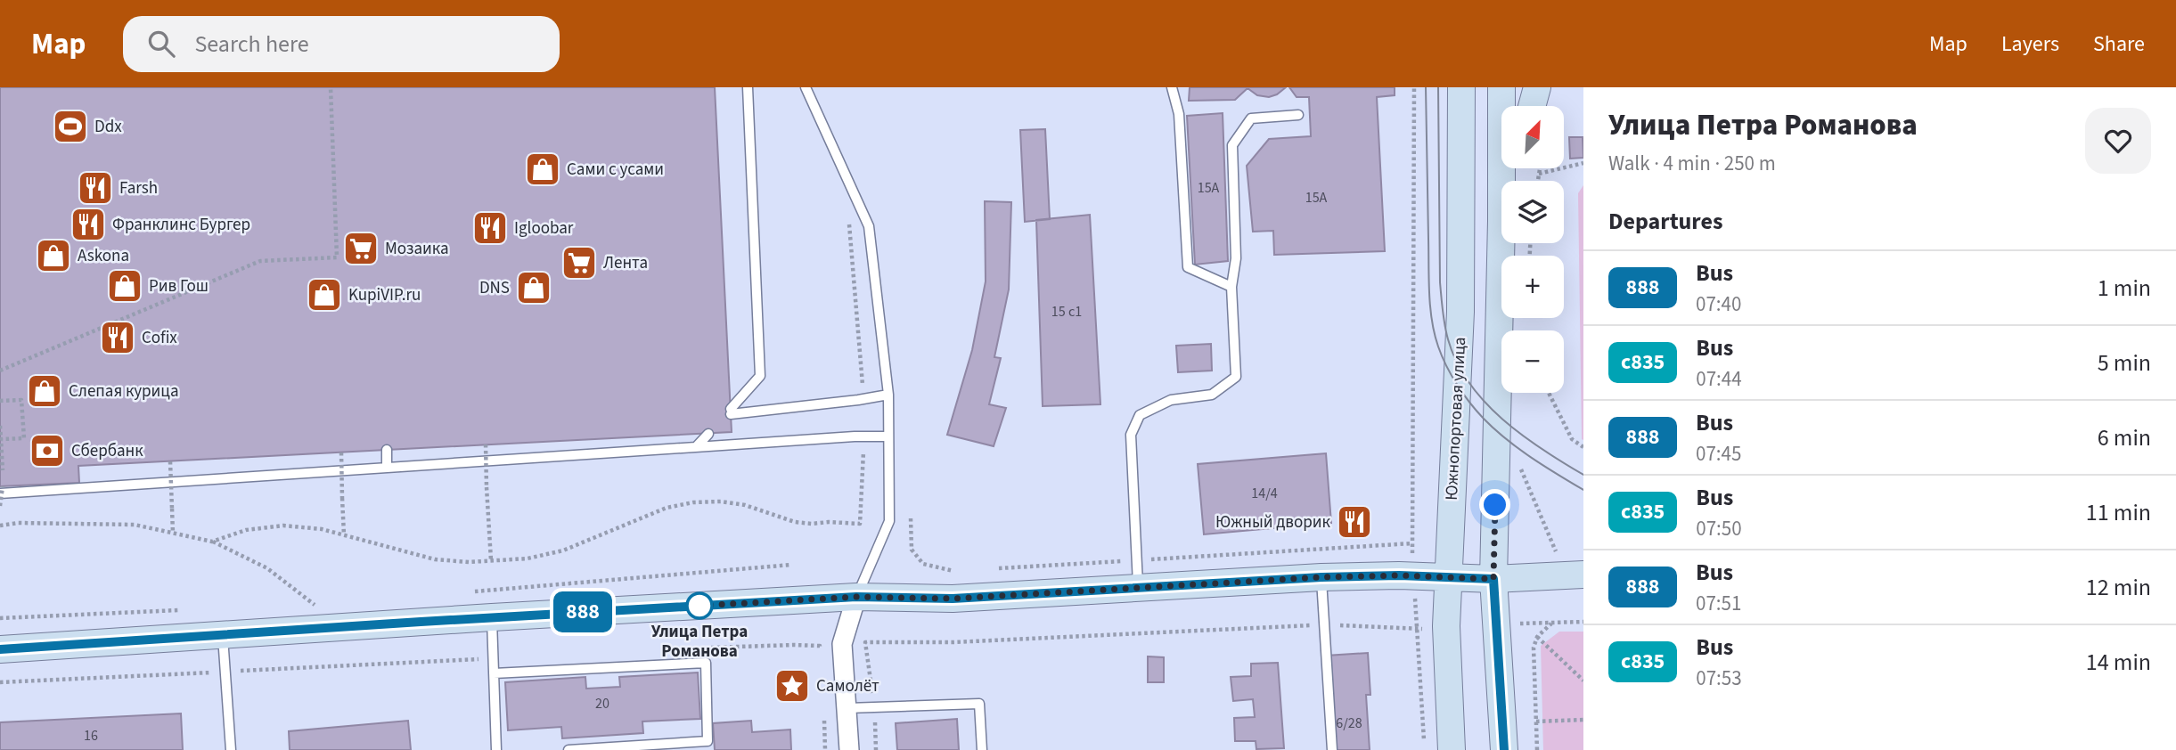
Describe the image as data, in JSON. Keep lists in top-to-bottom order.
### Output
{
  "streets": {
    "street": ["Южнопортовая улица"]
  },
  "places": {
    "sports": ["Ddx"],
    "shop": [
      "Сами с усами",
      "Askona",
      "Рив Гош",
      "DNS",
      "KupiVIP.ru",
      "Слепая курица"
    ],
    "restaurant": [
      "Farsh",
      "Франклинс Бургер",
      "Igloobar",
      "Cofix",
      "Южный дворик"
    ],
    "supermarket": ["Мозаика", "Лента"],
    "bank": ["Сбербанк"],
    "other": ["Улица Петра Романова"],
    "place": ["Самолёт"]
  },
  "lines": ["bus line 888"],
  "house_numbers": [
    "15А",
    "15А",
    "15 с1",
    "14/4",
    "20",
    "6/28",
    "16"
  ],
  "north": "top right",
  "page": {
    "header": "Map",
    "search": "Search here",
    "nav": ["Map", "Layers", "Share"],
    "on_map": "888",
    "heading": [
      ["Улица Петра Романова", "Walk · 4 min · 250 m"],
      "Departures"
    ],
    "map_buttons": ["+", "−"],
    "list": [
      {
        "mark": "888",
        "name": "Bus",
        "note": "07:40",
        "value": "1 min"
      },
      {
        "mark": "с835",
        "name": "Bus",
        "note": "07:44",
        "value": "5 min"
      },
      {
        "mark": "888",
        "name": "Bus",
        "note": "07:45",
        "value": "6 min"
      },
      {
        "mark": "с835",
        "name": "Bus",
        "note": "07:50",
        "value": "11 min"
      },
      {
        "mark": "888",
        "name": "Bus",
        "note": "07:51",
        "value": "12 min"
      },
      {
        "mark": "с835",
        "name": "Bus",
        "note": "07:53",
        "value": "14 min"
      }
    ]
  }
}
